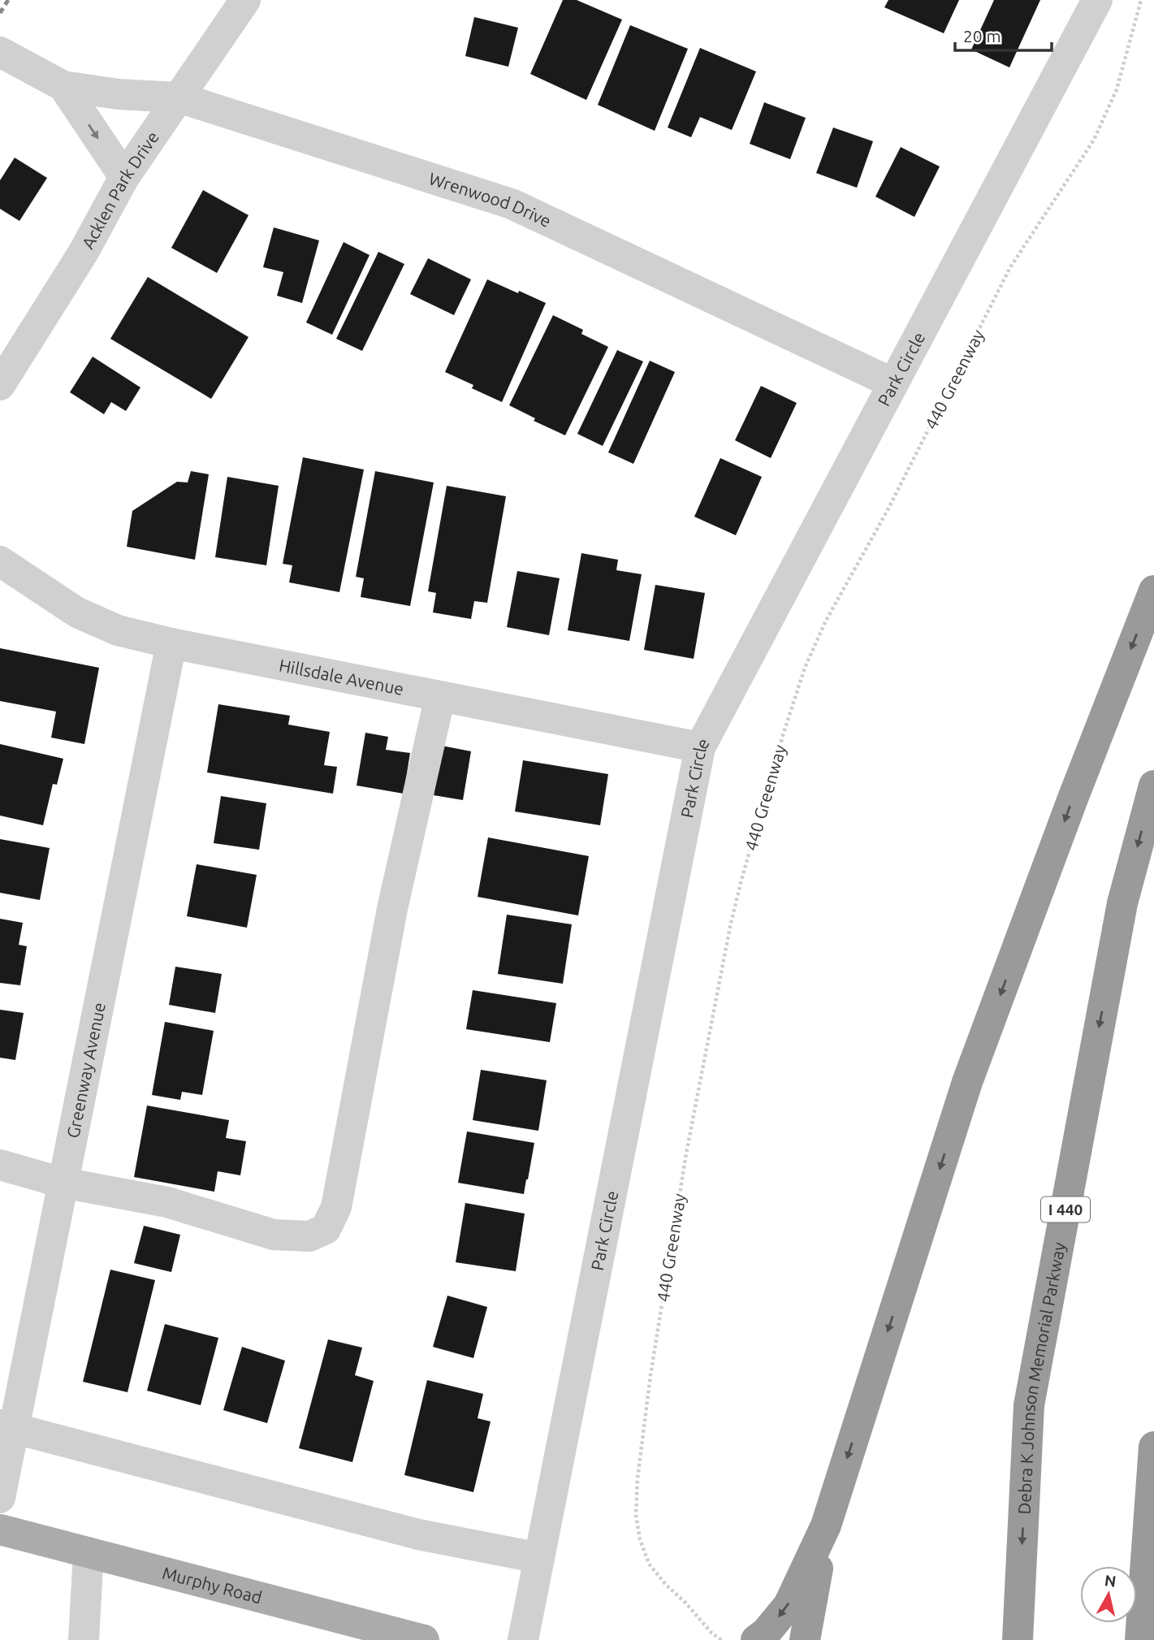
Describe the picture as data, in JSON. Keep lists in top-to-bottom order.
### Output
{
  "streets": {
    "highway": ["I 440", "Debra K Johnson Memorial Parkway"],
    "main road": ["Murphy Road"],
    "street": [
      "Acklen Park Drive",
      "Wrenwood Drive",
      "Park Circle",
      "Hillsdale Avenue",
      "Greenway Avenue"
    ],
    "path": ["440 Greenway"]
  },
  "crossings": [
    ["Acklen Park Drive", "Wrenwood Drive"],
    ["Wrenwood Drive", "Park Circle"],
    ["Park Circle", "Hillsdale Avenue"],
    ["Hillsdale Avenue", "Greenway Avenue"]
  ],
  "scale_bar": "20 m",
  "north": "top"
}
